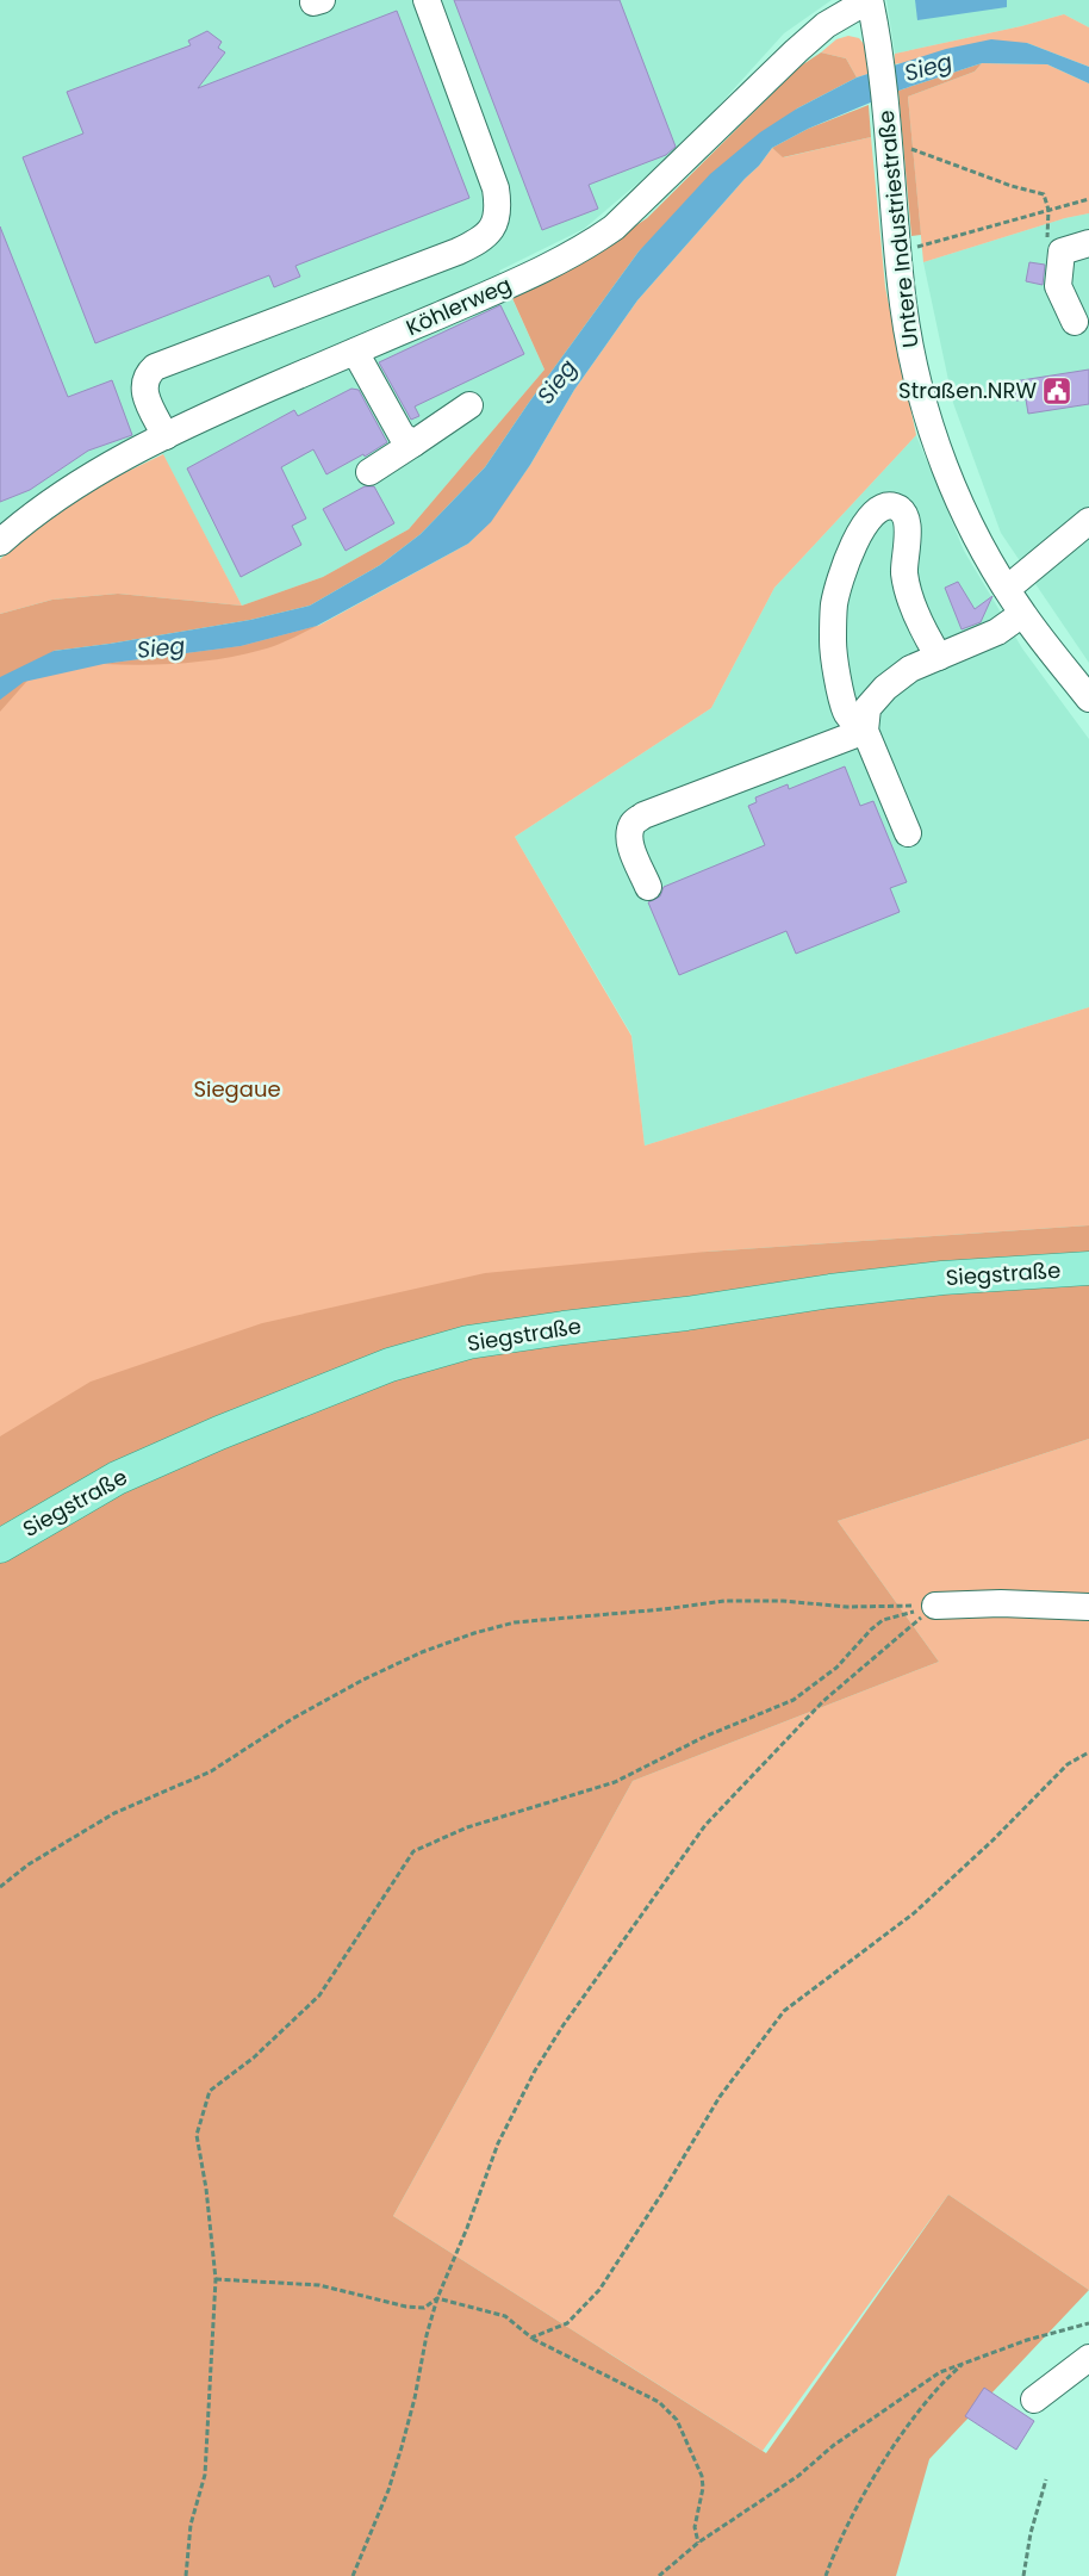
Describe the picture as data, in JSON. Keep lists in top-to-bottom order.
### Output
{
  "streets": {
    "main road": ["Siegstraße"],
    "street": ["Untere Industriestraße", "Köhlerweg"]
  },
  "crossings": [
    ["Untere Industriestraße", "Köhlerweg"]
  ],
  "water": ["Sieg"],
  "parks": ["Siegaue"],
  "places": {
    "public building": ["Straßen.NRW"]
  }
}
